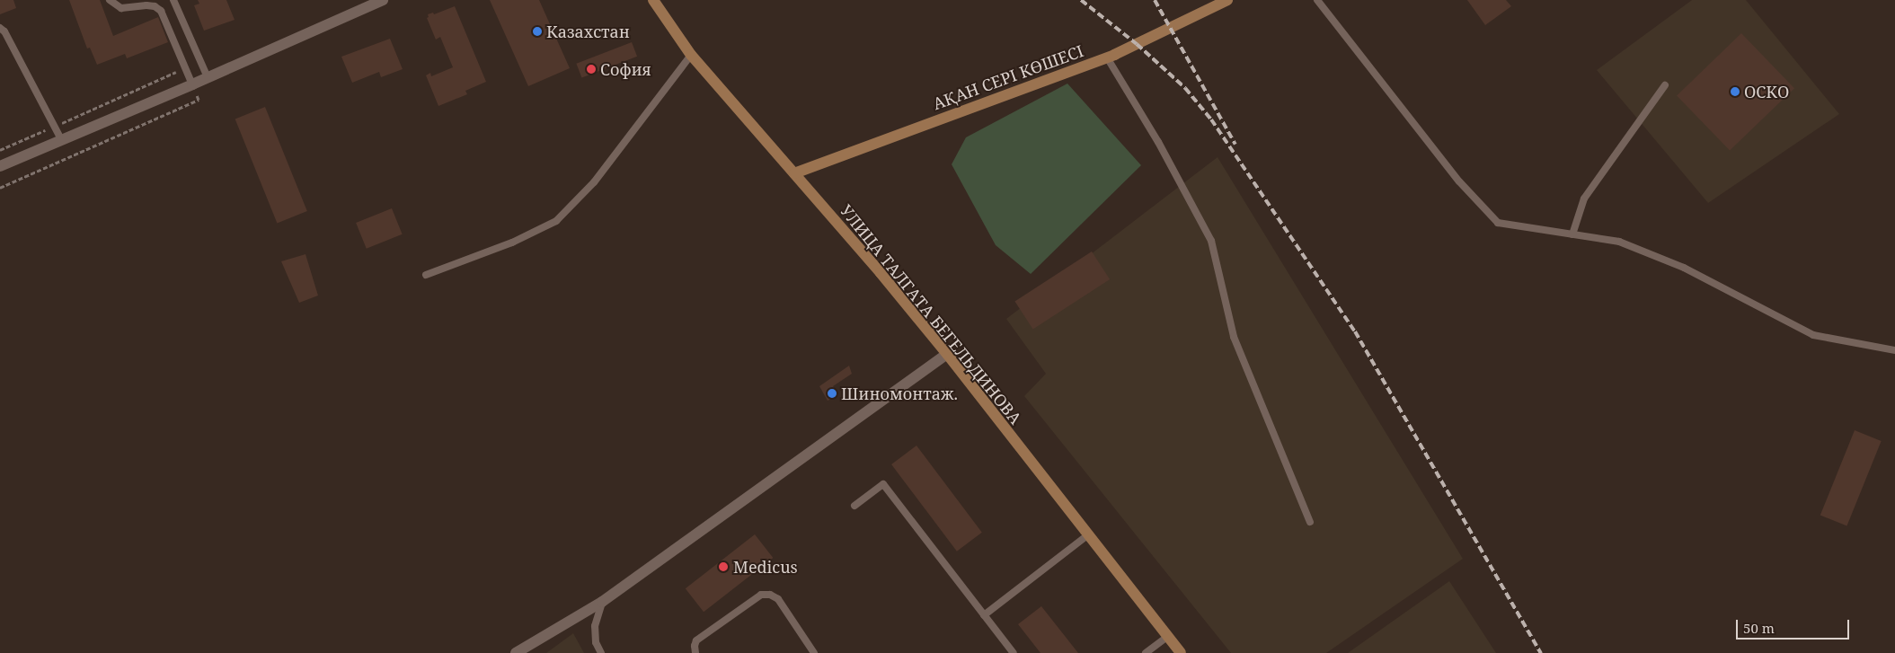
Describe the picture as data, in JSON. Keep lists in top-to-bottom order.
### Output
{
  "streets": {
    "street": ["АҚАН СЕРІ КӨШЕСІ", "УЛИЦА ТАЛГАТА БЕГЕЛЬДИНОВА"]
  },
  "crossings": [
    ["АҚАН СЕРІ КӨШЕСІ", "УЛИЦА ТАЛГАТА БЕГЕЛЬДИНОВА"]
  ],
  "places": [
    "Казахстан",
    "София",
    "ОСКО",
    "Шиномонтаж.",
    "Medicus"
  ],
  "scale_bar": "50 m"
}
